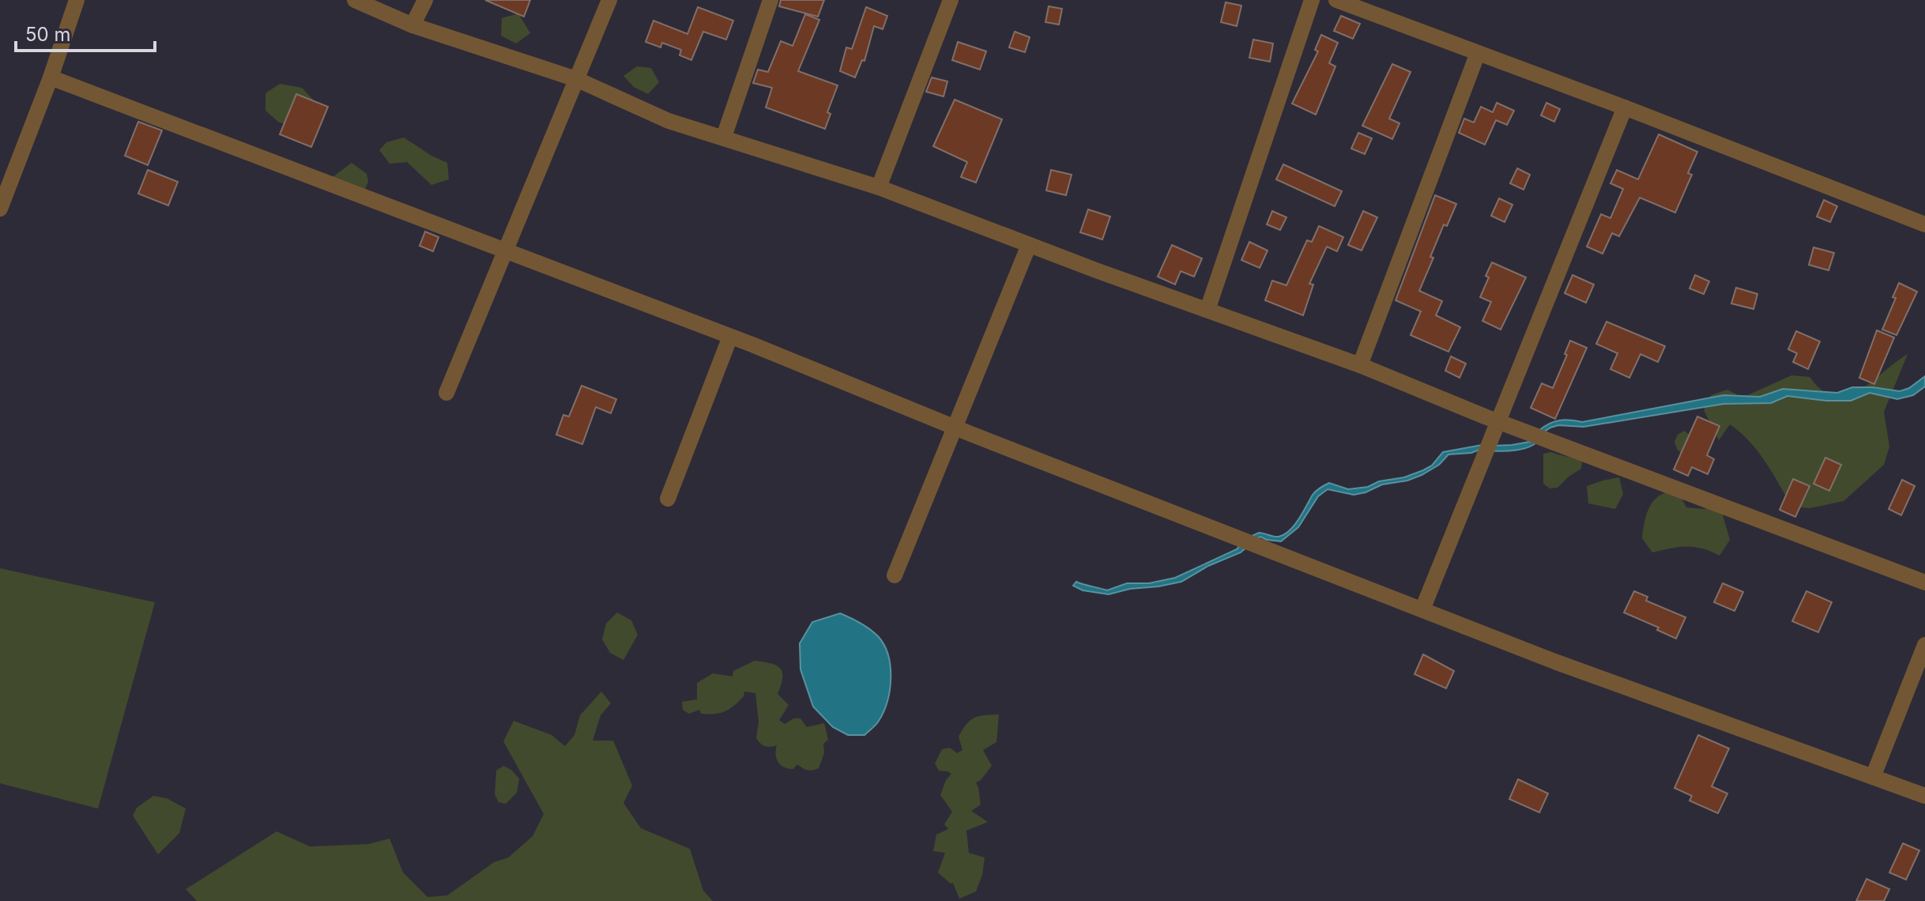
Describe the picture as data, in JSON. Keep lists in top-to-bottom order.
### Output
{
  "scale_bar": "50 m"
}
